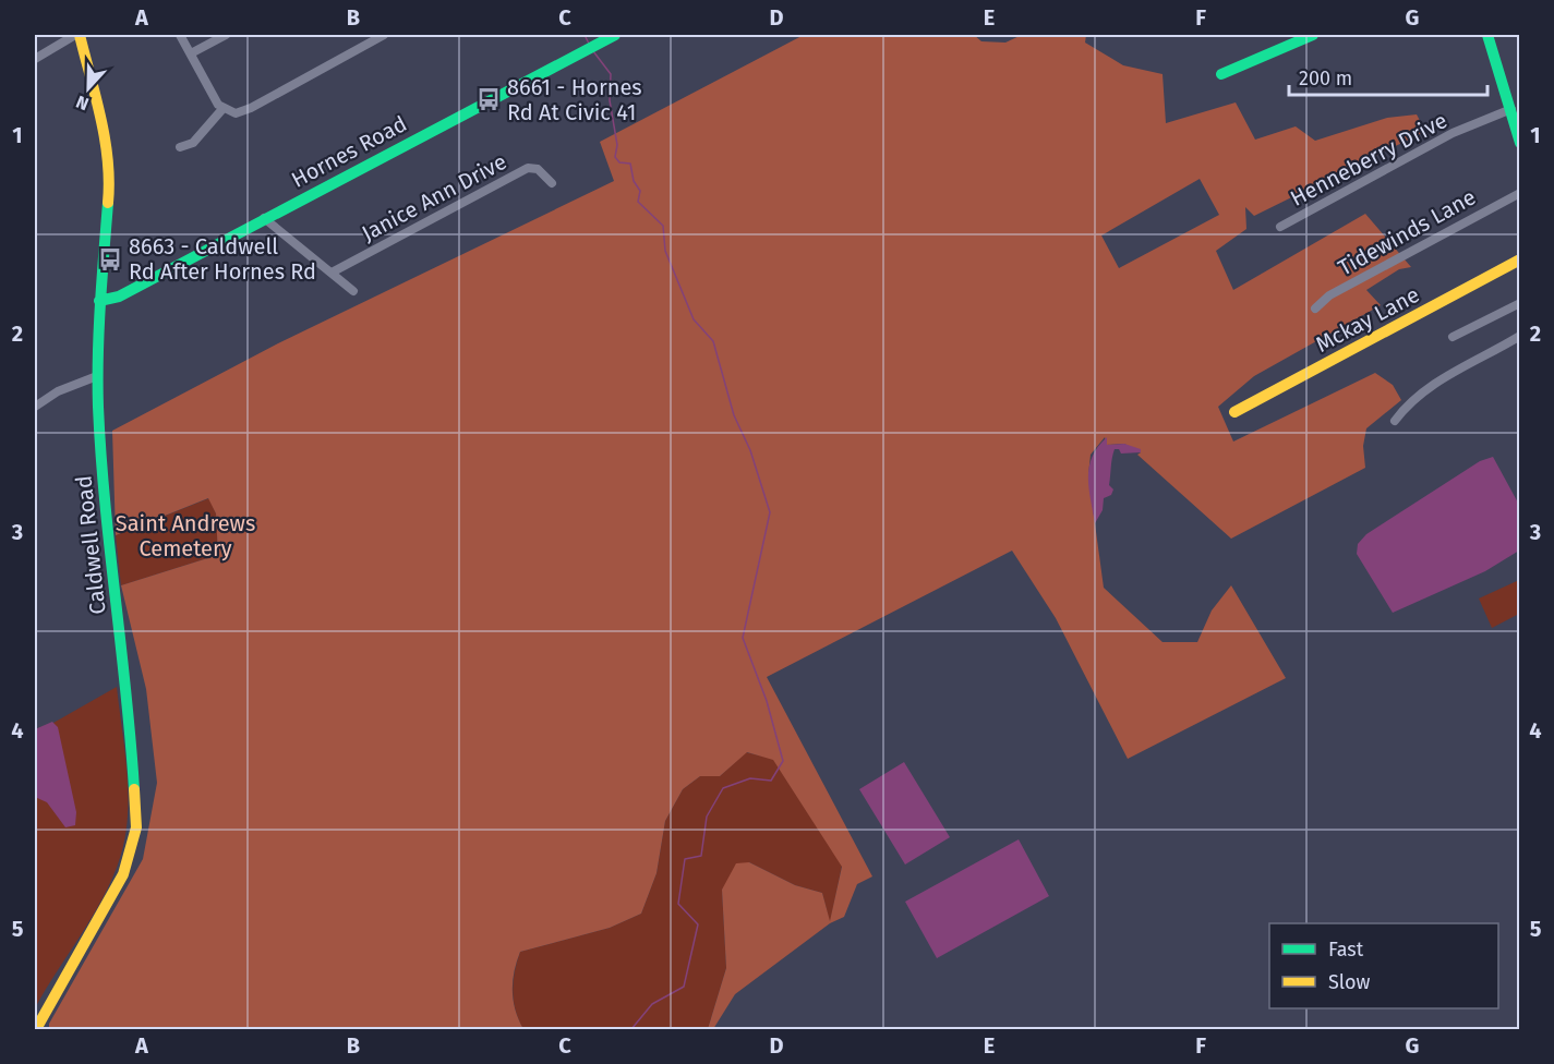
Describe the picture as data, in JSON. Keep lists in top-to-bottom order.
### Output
{
  "streets": {
    "street": [
      "Hornes Road",
      "Henneberry Drive",
      "Janice Ann Drive",
      "Tidewinds Lane",
      "Mckay Lane",
      "Caldwell Road"
    ]
  },
  "crossings": [
    ["Hornes Road", "Caldwell Road"]
  ],
  "parks": ["Saint Andrews Cemetery"],
  "places": {
    "bus stop": ["8661 - Hornes Rd At Civic 41", "8663 - Caldwell Rd After Hornes Rd"]
  },
  "legend": ["Fast", "Slow"],
  "scale_bar": "200 m",
  "north": "bottom",
  "grid": {
    "columns": [
      "A",
      "B",
      "C",
      "D",
      "E",
      "F",
      "G"
    ],
    "rows": [
      "1",
      "2",
      "3",
      "4",
      "5"
    ]
  }
}
